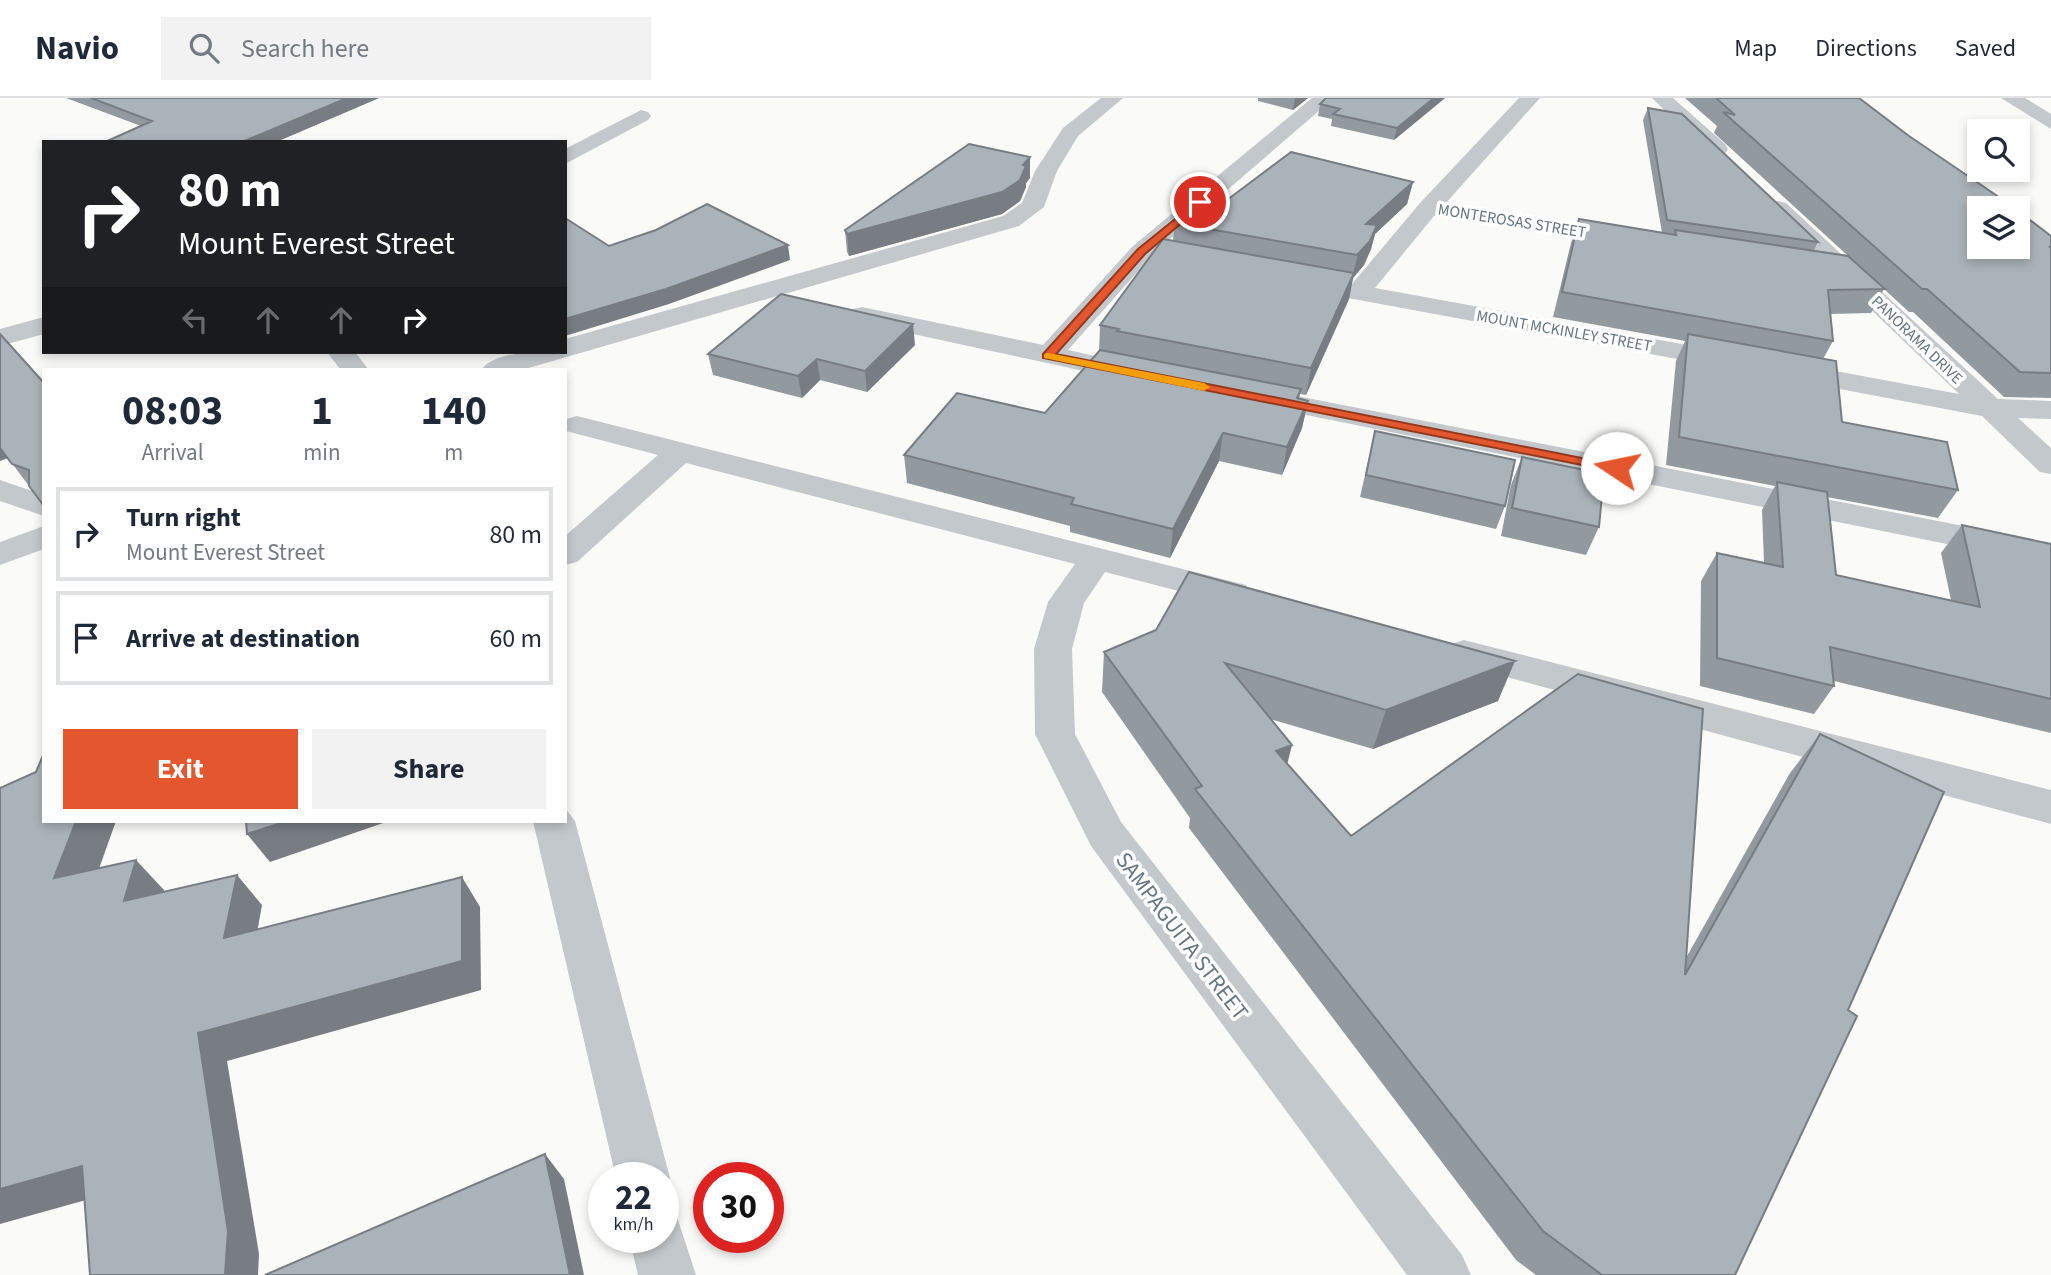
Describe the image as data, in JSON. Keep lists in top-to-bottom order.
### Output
{
  "streets": {
    "street": [
      "MONTEROSAS STREET",
      "MOUNT MCKINLEY STREET",
      "PANORAMA DRIVE",
      "SAMPAGUITA STREET"
    ]
  },
  "crossings": [
    ["MOUNT MCKINLEY STREET", "PANORAMA DRIVE"]
  ],
  "page": {
    "header": "Navio",
    "search": "Search here",
    "nav": ["Map", "Directions", "Saved"],
    "turn": ["80 m", "Mount Everest Street"],
    "eta": [
      "08:03",
      "Arrival",
      "1",
      "min",
      "140",
      "m"
    ],
    "list": [
      {
        "name": "Turn right",
        "note": "Mount Everest Street",
        "value": "80 m"
      },
      {
        "name": "Arrive at destination",
        "value": "60 m"
      }
    ],
    "buttons": ["Exit", "Share"],
    "speed": "22 km/h",
    "limit": "30"
  }
}
